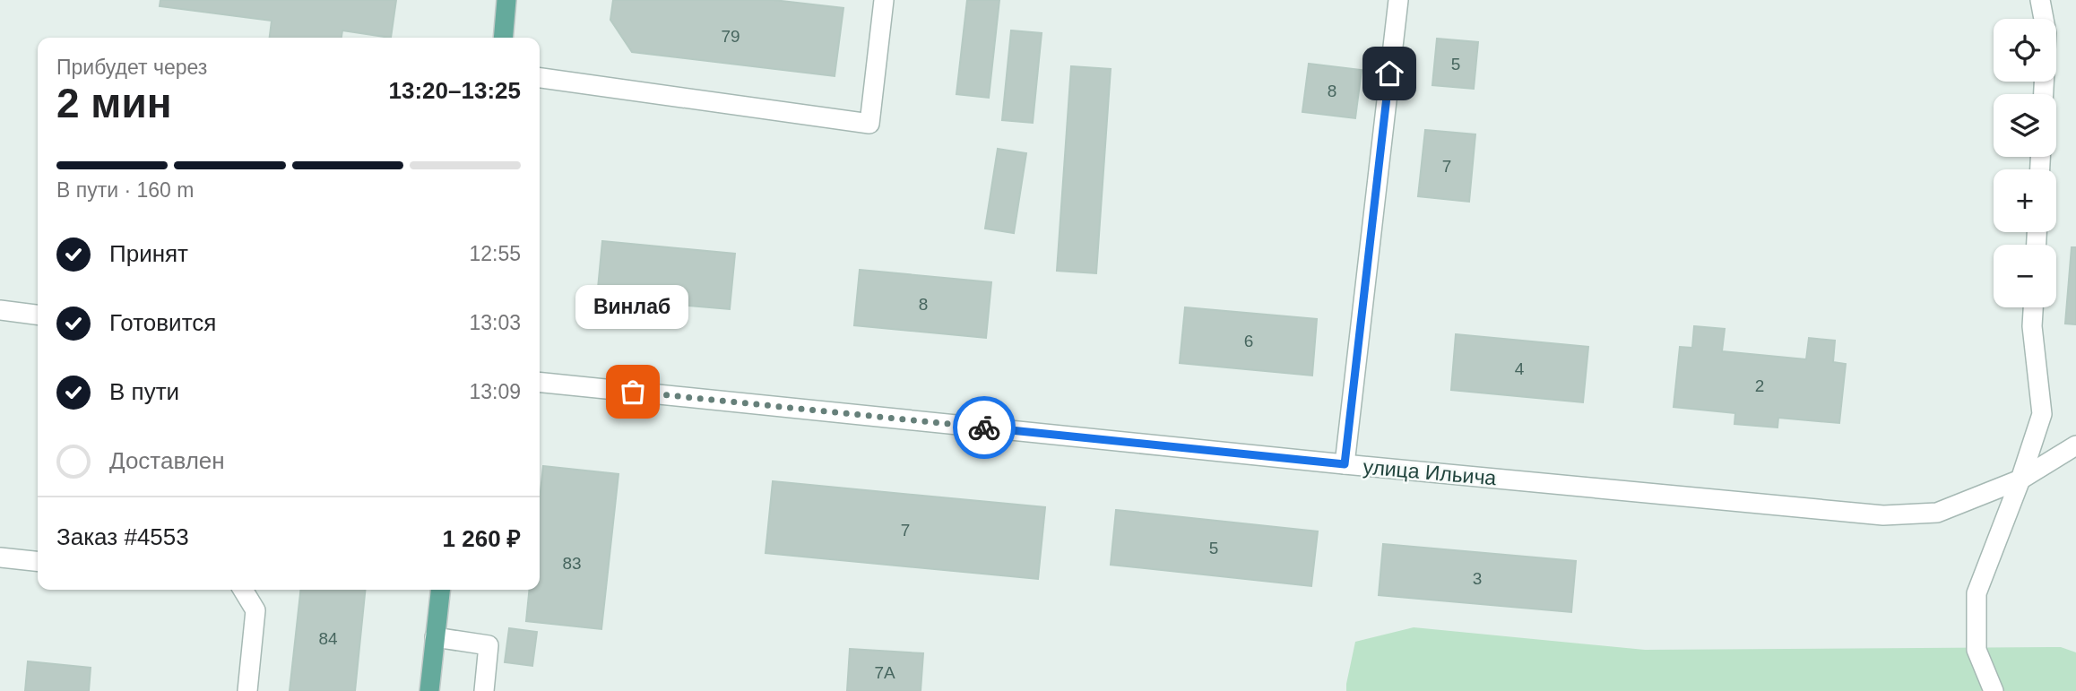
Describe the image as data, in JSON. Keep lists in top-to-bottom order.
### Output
{
  "streets": {
    "street": ["улица Ильича"]
  },
  "places": ["Винлаб"],
  "house_numbers": [
    "79",
    "5",
    "8",
    "7",
    "8",
    "6",
    "4",
    "2",
    "7",
    "5",
    "83",
    "3",
    "84",
    "7А"
  ],
  "page": {
    "map_buttons": ["+", "−"],
    "heading": ["2 мин", "Прибудет через", "13:20–13:25"],
    "panel": ["Заказ #4553", "1 260 ₽"],
    "bar": "В пути · 160 m",
    "list": [
      ["Принят", "12:55"],
      ["Готовится", "13:03"],
      ["В пути", "13:09"],
      "Доставлен"
    ],
    "bubble": "Винлаб"
  }
}
